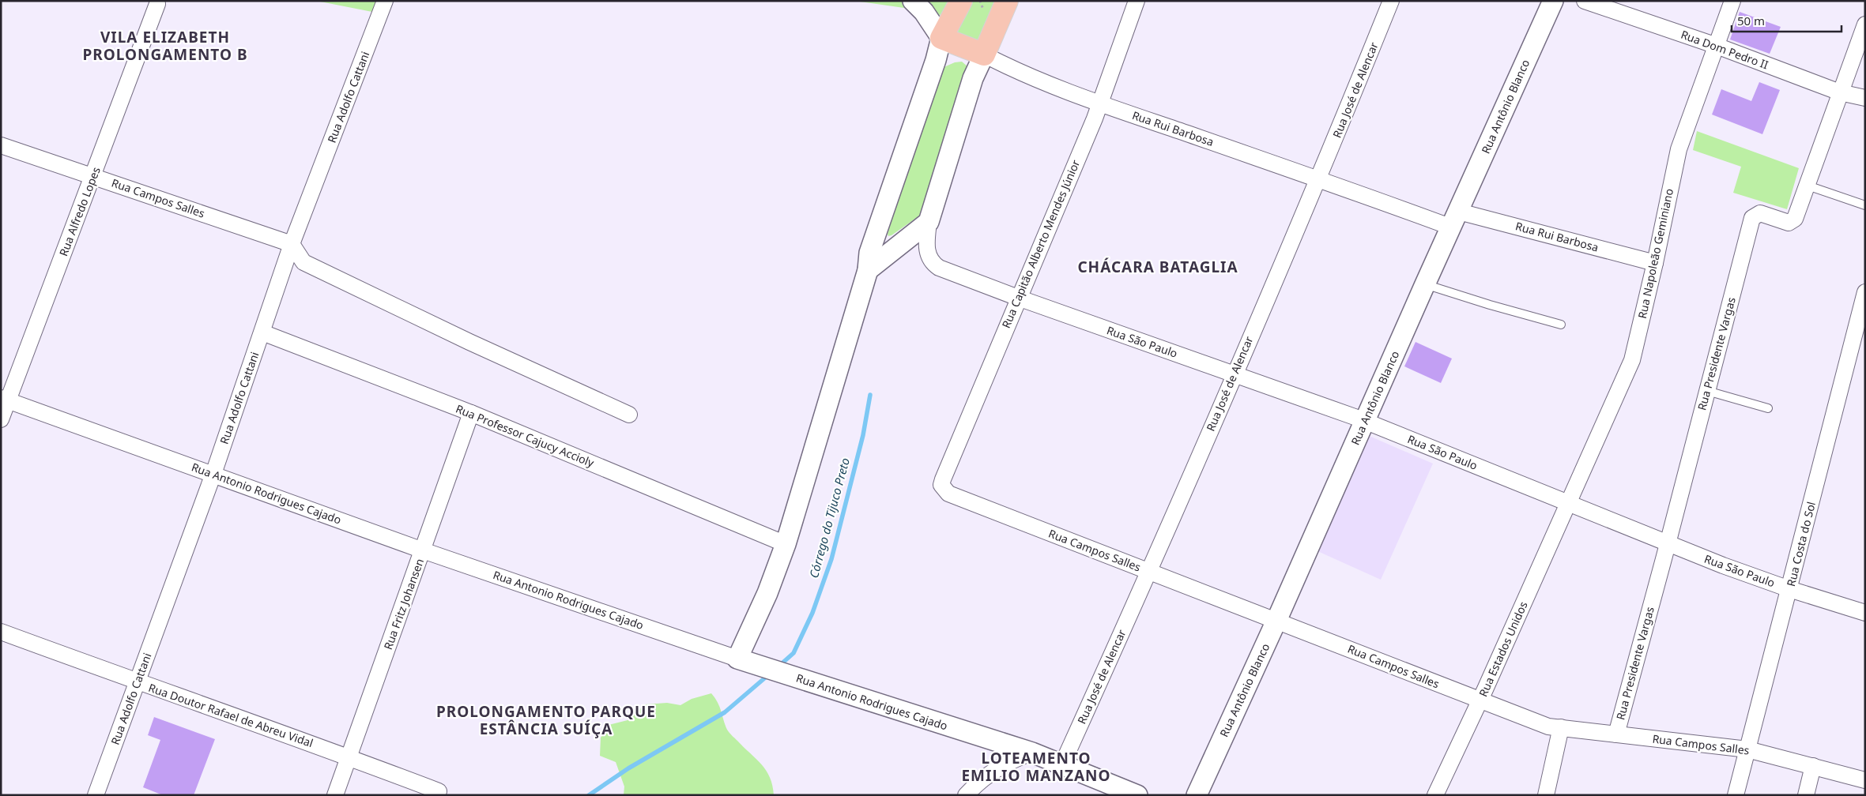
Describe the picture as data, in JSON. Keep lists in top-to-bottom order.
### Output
{
  "streets": {
    "main road": ["Rua Rui Barbosa"],
    "street": [
      "Rua Dom Pedro II",
      "Rua José de Alencar",
      "Rua Adolfo Cattani",
      "Rua Antônio Blanco",
      "Rua Campos Salles",
      "Rua Alfredo Lopes",
      "Rua Capitão Alberto Mendes Júnior",
      "Rua Napoleão Geminiano",
      "Rua São Paulo",
      "Rua Presidente Vargas",
      "Rua Professor Cajucy Accioly",
      "Rua Antonio Rodrigues Cajado",
      "Rua Costa do Sol",
      "Rua Fritz Johansen",
      "Rua Estados Unidos",
      "Rua Doutor Rafael de Abreu Vidal"
    ]
  },
  "crossings": [
    ["Rua Dom Pedro II", "Rua Napoleão Geminiano"],
    ["Rua Dom Pedro II", "Rua Presidente Vargas"],
    ["Rua José de Alencar", "Rua Rui Barbosa"],
    ["Rua José de Alencar", "Rua Campos Salles"],
    ["Rua José de Alencar", "Rua São Paulo"],
    ["Rua José de Alencar", "Rua Antonio Rodrigues Cajado"],
    ["Rua Adolfo Cattani", "Rua Campos Salles"],
    ["Rua Adolfo Cattani", "Rua Professor Cajucy Accioly"],
    ["Rua Adolfo Cattani", "Rua Antonio Rodrigues Cajado"],
    ["Rua Adolfo Cattani", "Rua Doutor Rafael de Abreu Vidal"],
    ["Rua Antônio Blanco", "Rua Rui Barbosa"],
    ["Rua Antônio Blanco", "Rua Campos Salles"],
    ["Rua Antônio Blanco", "Rua São Paulo"],
    ["Rua Rui Barbosa", "Rua Capitão Alberto Mendes Júnior"],
    ["Rua Rui Barbosa", "Rua Napoleão Geminiano"],
    ["Rua Campos Salles", "Rua Alfredo Lopes"],
    ["Rua Campos Salles", "Rua Capitão Alberto Mendes Júnior"],
    ["Rua Campos Salles", "Rua Presidente Vargas"],
    ["Rua Campos Salles", "Rua Costa do Sol"],
    ["Rua Campos Salles", "Rua Estados Unidos"],
    ["Rua Alfredo Lopes", "Rua Antonio Rodrigues Cajado"],
    ["Rua Capitão Alberto Mendes Júnior", "Rua São Paulo"],
    ["Rua Napoleão Geminiano", "Rua São Paulo"],
    ["Rua Napoleão Geminiano", "Rua Estados Unidos"],
    ["Rua São Paulo", "Rua Presidente Vargas"],
    ["Rua São Paulo", "Rua Costa do Sol"],
    ["Rua São Paulo", "Rua Estados Unidos"],
    ["Rua Professor Cajucy Accioly", "Rua Fritz Johansen"],
    ["Rua Antonio Rodrigues Cajado", "Rua Fritz Johansen"],
    ["Rua Fritz Johansen", "Rua Doutor Rafael de Abreu Vidal"]
  ],
  "districts": [
    "VILA ELIZABETH PROLONGAMENTO B",
    "CHÁCARA BATAGLIA",
    "PROLONGAMENTO PARQUE ESTÂNCIA SUÍÇA",
    "LOTEAMENTO EMILIO MANZANO"
  ],
  "water": ["Córrego do Tijuco Preto"],
  "scale_bar": "50 m"
}
